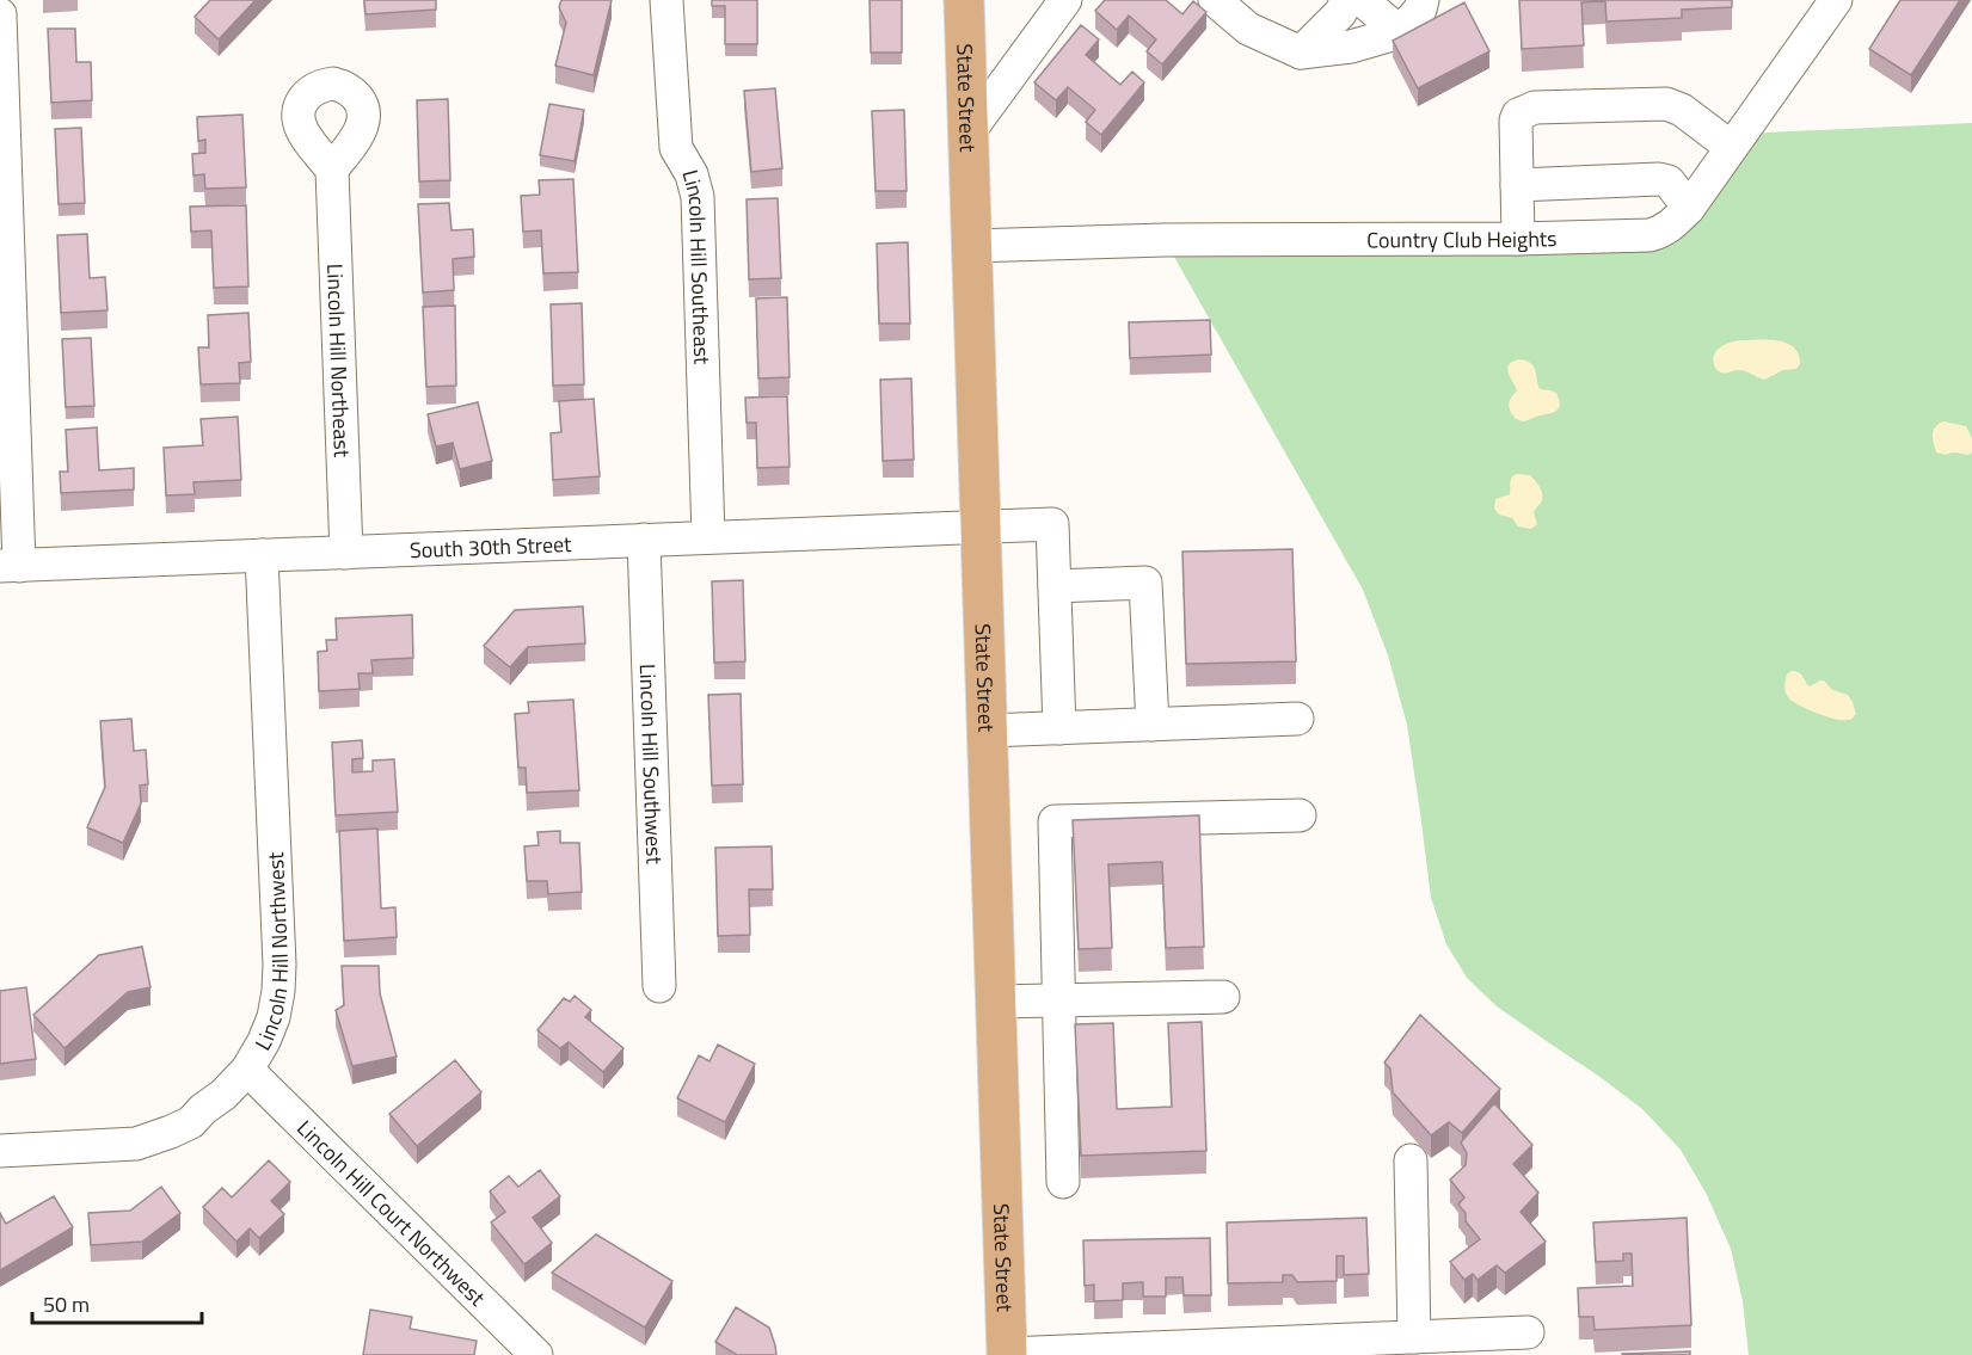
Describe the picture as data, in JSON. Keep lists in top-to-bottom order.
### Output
{
  "streets": {
    "main road": ["State Street"],
    "street": [
      "Country Club Heights",
      "Lincoln Hill Southeast",
      "Lincoln Hill Northeast",
      "South 30th Street",
      "Lincoln Hill Southwest",
      "Lincoln Hill Northwest",
      "Lincoln Hill Court Northwest"
    ]
  },
  "crossings": [
    ["State Street", "Country Club Heights"],
    ["State Street", "South 30th Street"],
    ["Lincoln Hill Southeast", "South 30th Street"],
    ["Lincoln Hill Northeast", "South 30th Street"],
    ["South 30th Street", "Lincoln Hill Southwest"],
    ["South 30th Street", "Lincoln Hill Northwest"],
    ["Lincoln Hill Northwest", "Lincoln Hill Court Northwest"]
  ],
  "scale_bar": "50 m"
}
